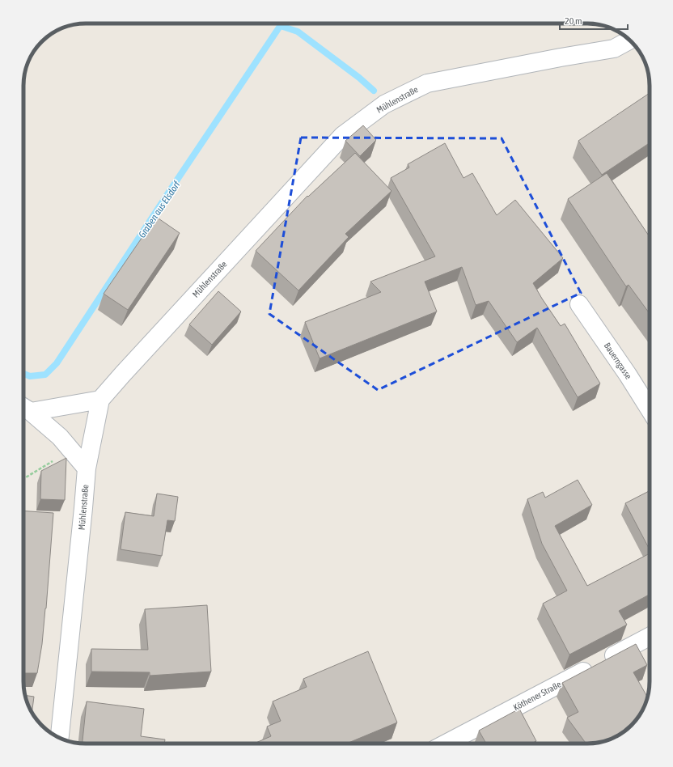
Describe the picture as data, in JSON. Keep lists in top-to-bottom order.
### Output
{
  "streets": {
    "street": ["Mühlenstraße", "Bauerngasse", "Köthener Straße"]
  },
  "water": ["Graben aus Elsdorf"],
  "scale_bar": "20 m"
}
